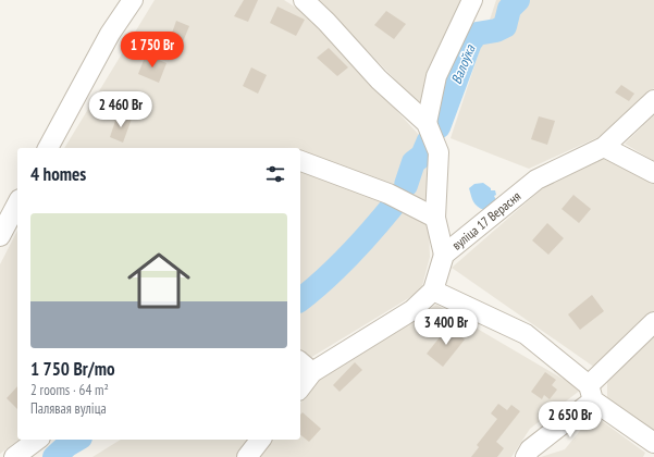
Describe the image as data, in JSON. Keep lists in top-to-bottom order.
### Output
{
  "streets": {
    "street": ["вуліца 17 Верасня"]
  },
  "water": ["Валоўка"],
  "page": {
    "price": [
      "1 750 Br",
      "2 460 Br",
      "3 400 Br",
      "2 650 Br"
    ],
    "heading": "4 homes",
    "list": [
      {
        "name": "1 750 Br/mo",
        "note": "2 rooms · 64 m² · Палявая вуліца"
      }
    ]
  }
}
